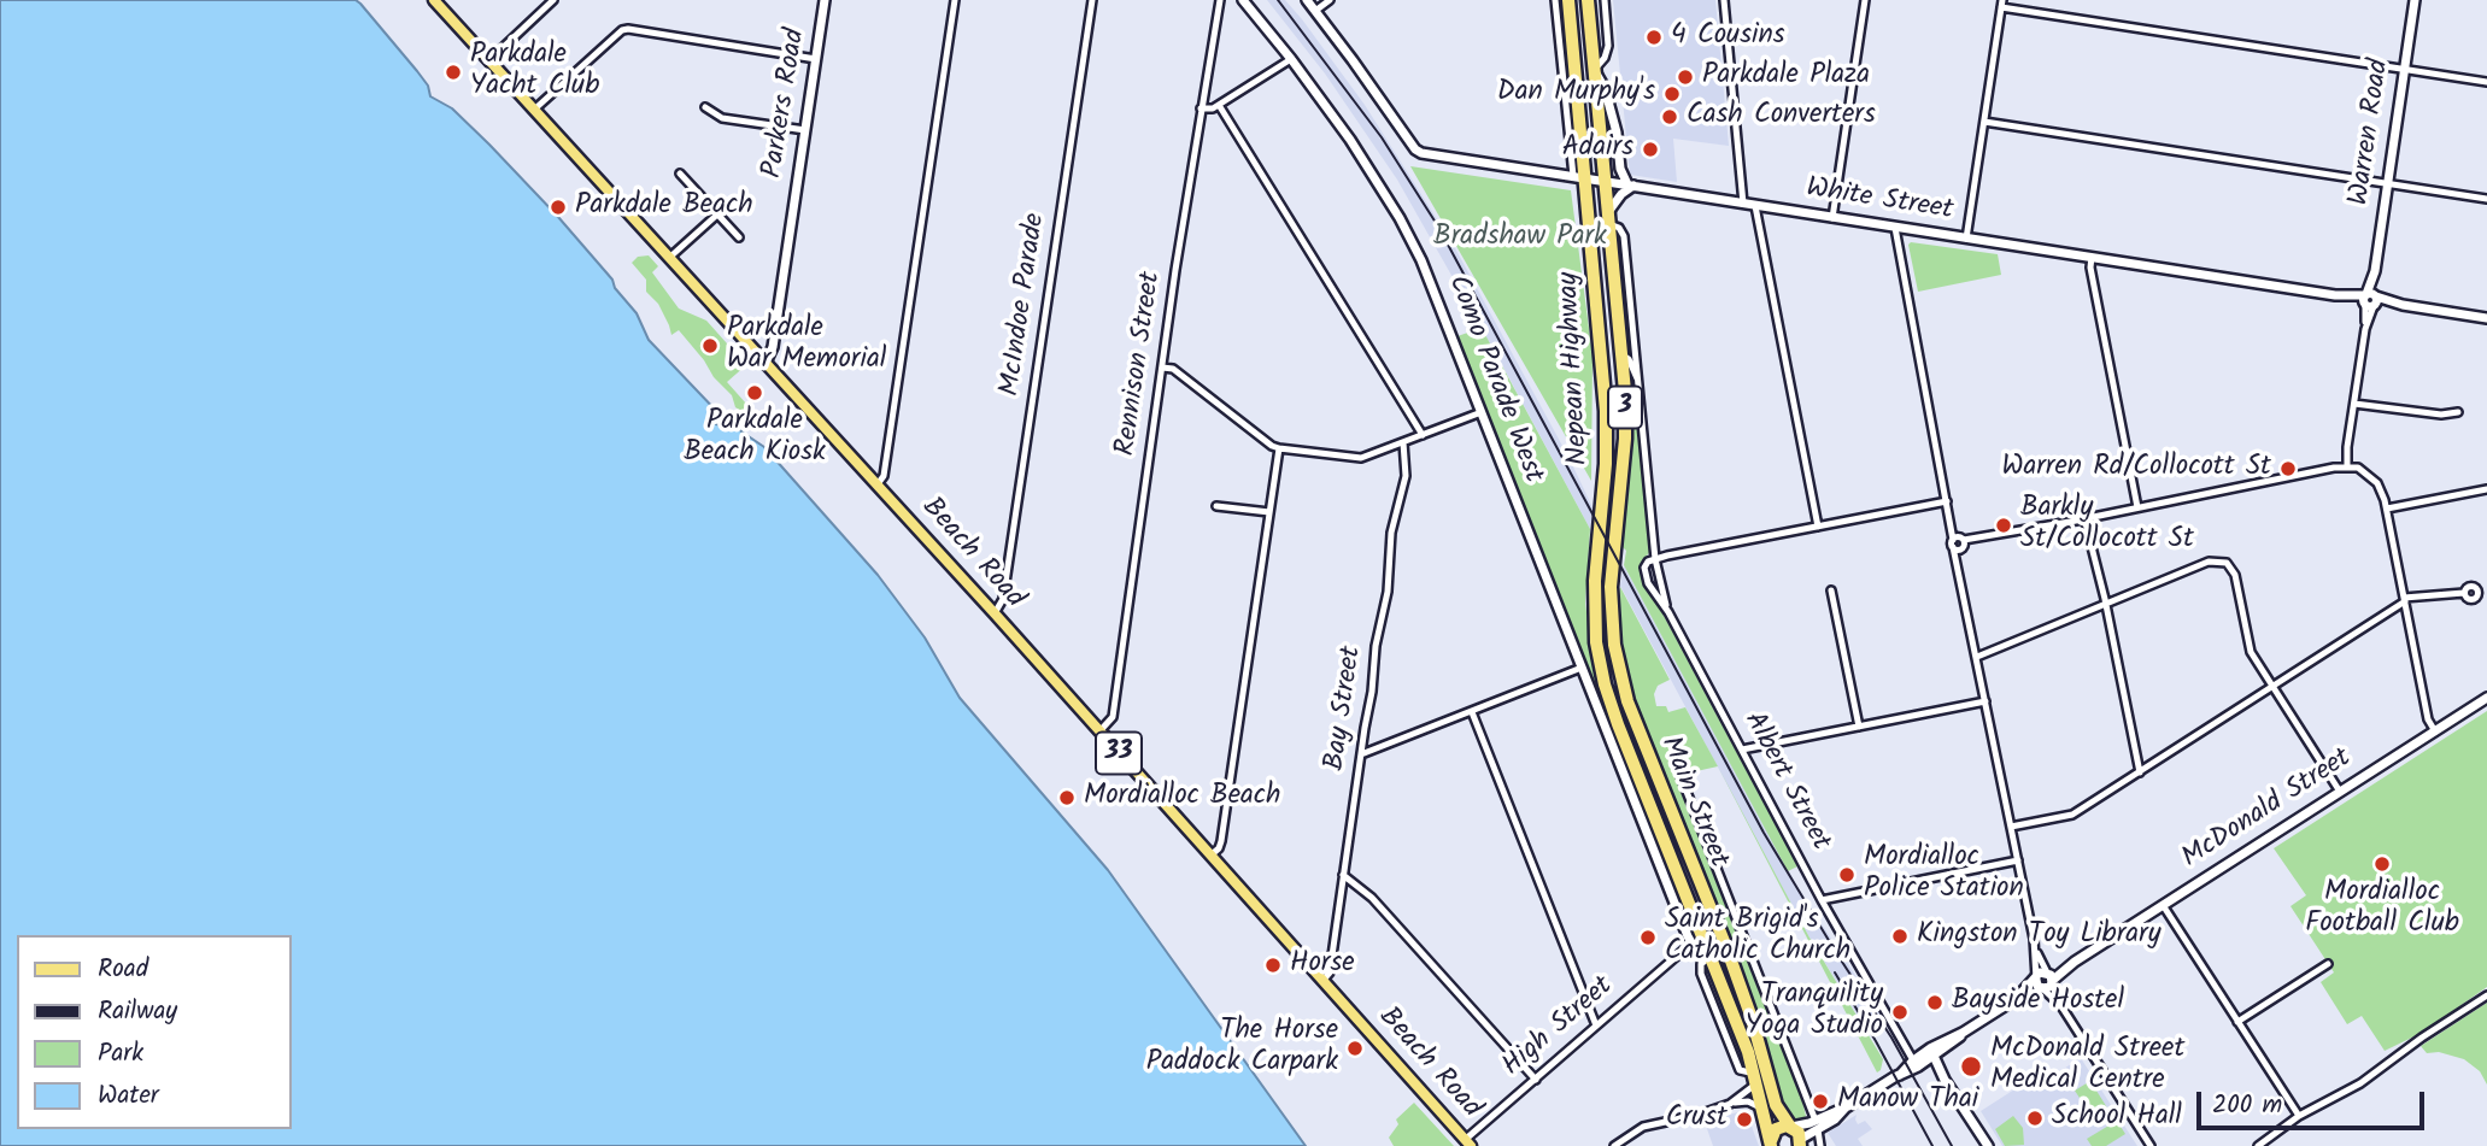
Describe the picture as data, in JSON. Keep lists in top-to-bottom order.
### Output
{
  "streets": {
    "highway": ["Nepean Highway", "3", "Main Street"],
    "main road": ["Beach Road", "33"],
    "street": [
      "Parkers Road",
      "Warren Road",
      "White Street",
      "McIndoe Parade",
      "Rennison Street",
      "Como Parade West",
      "Bay Street",
      "Albert Street",
      "McDonald Street",
      "High Street"
    ]
  },
  "crossings": [
    ["Parkers Road", "Beach Road"],
    ["Warren Road", "White Street"],
    ["White Street", "Nepean Highway"],
    ["McIndoe Parade", "Beach Road"],
    ["Rennison Street", "Beach Road"],
    ["Nepean Highway", "Main Street"],
    ["Como Parade West", "Main Street"],
    ["3", "Main Street"],
    ["Beach Road", "Bay Street"],
    ["Beach Road", "High Street"],
    ["Main Street", "High Street"]
  ],
  "parks": ["Bradshaw Park"],
  "places": [
    "4 Cousins",
    "Parkdale Yacht Club",
    "Parkdale Plaza",
    "Dan Murphy's",
    "Cash Converters",
    "Adairs",
    "Parkdale Beach",
    "Parkdale War Memorial",
    "Parkdale Beach Kiosk",
    "Warren Rd/Collocott St",
    "Barkly St/Collocott St",
    "Mordialloc Beach",
    "Mordialloc Football Club",
    "Mordialloc Police Station",
    "Kingston Toy Library",
    "Saint Brigid's Catholic Church",
    "Horse",
    "Bayside Hostel",
    "Tranquility Yoga Studio",
    "The Horse Paddock Carpark",
    "McDonald Street Medical Centre",
    "Manow Thai",
    "School Hall",
    "Crust"
  ],
  "legend": [
    "Road",
    "Railway",
    "Park",
    "Water"
  ],
  "scale_bar": "200 m"
}
